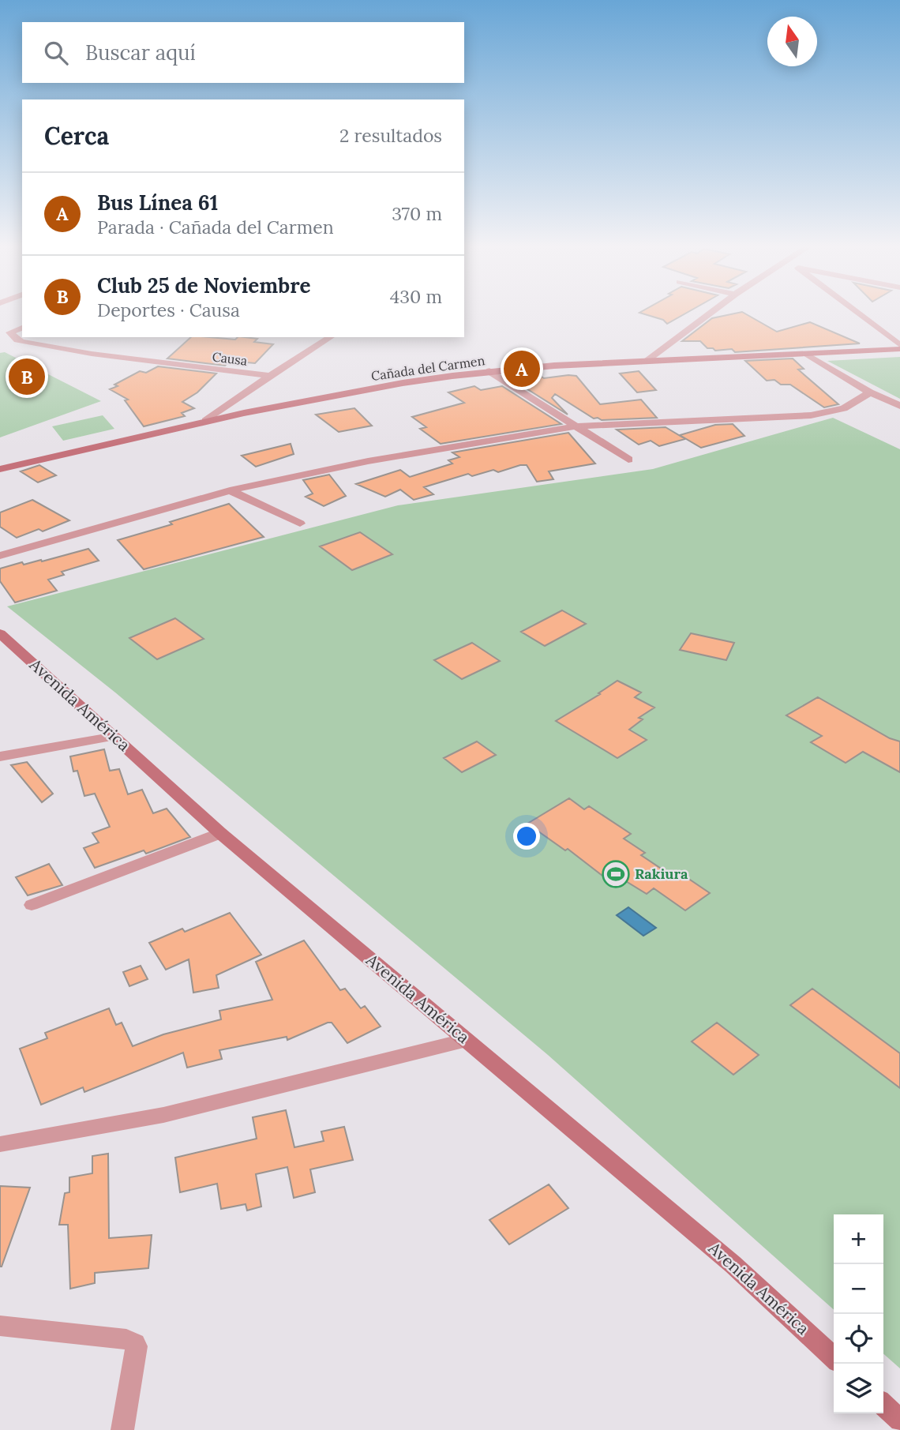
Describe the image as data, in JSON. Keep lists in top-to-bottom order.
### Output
{
  "streets": {
    "street": ["Causa", "Cañada del Carmen", "Avenida América"]
  },
  "places": {
    "sports": ["Rakiura"]
  },
  "north": "top",
  "page": {
    "search": "Buscar aquí",
    "heading": ["Cerca", "2 resultados"],
    "list": [
      {
        "mark": "A",
        "name": "Bus Línea 61",
        "note": "Parada · Cañada del Carmen",
        "value": "370 m"
      },
      {
        "mark": "B",
        "name": "Club 25 de Noviembre",
        "note": "Deportes · Causa",
        "value": "430 m"
      }
    ],
    "pins": ["A", "B"],
    "map_buttons": ["+", "−"]
  }
}
